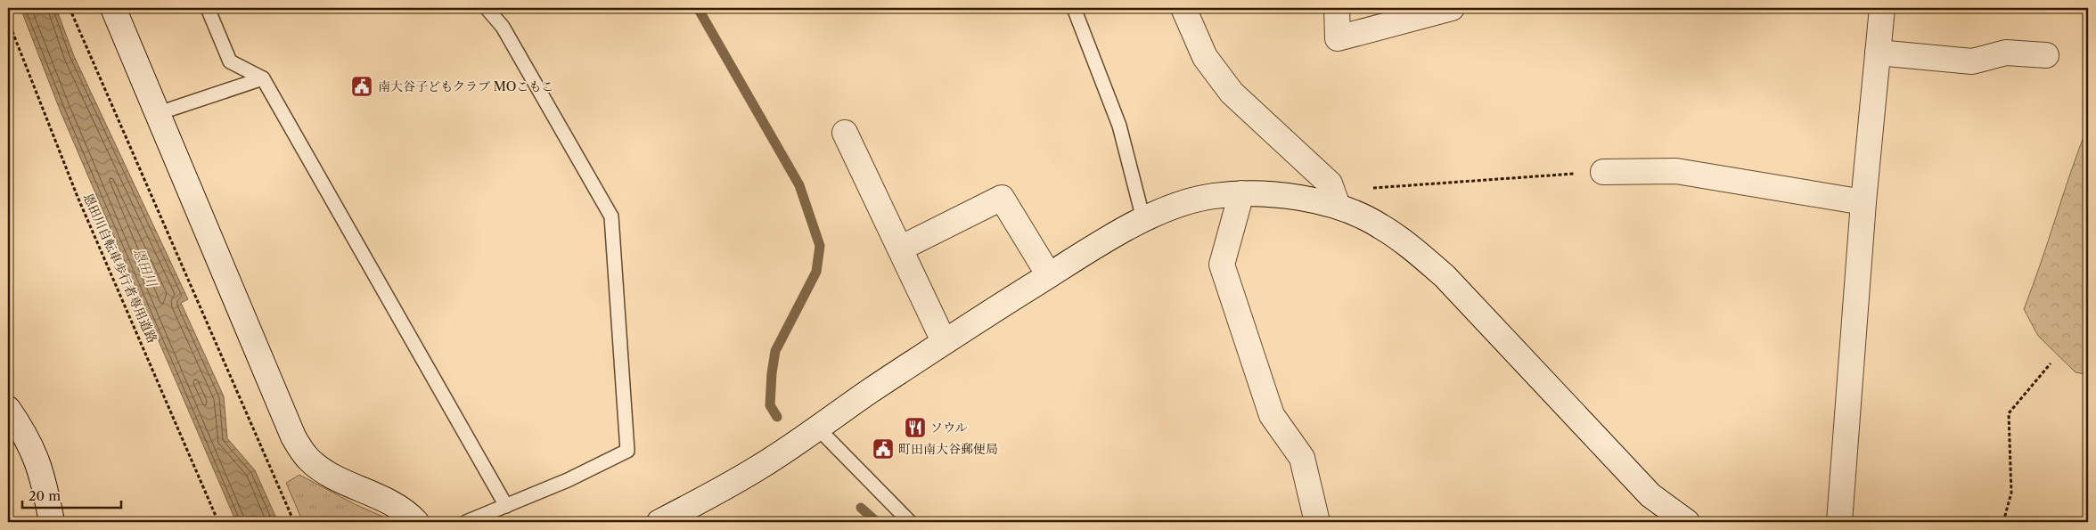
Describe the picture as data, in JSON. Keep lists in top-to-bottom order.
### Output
{
  "streets": {
    "path": ["恩田川自転車歩行者専用道路"]
  },
  "water": ["恩田川"],
  "places": {
    "public building": ["南大谷子どもクラブ MOこもこ", "町田南大谷郵便局"],
    "restaurant": ["ソウル"]
  },
  "scale_bar": "20 m"
}
